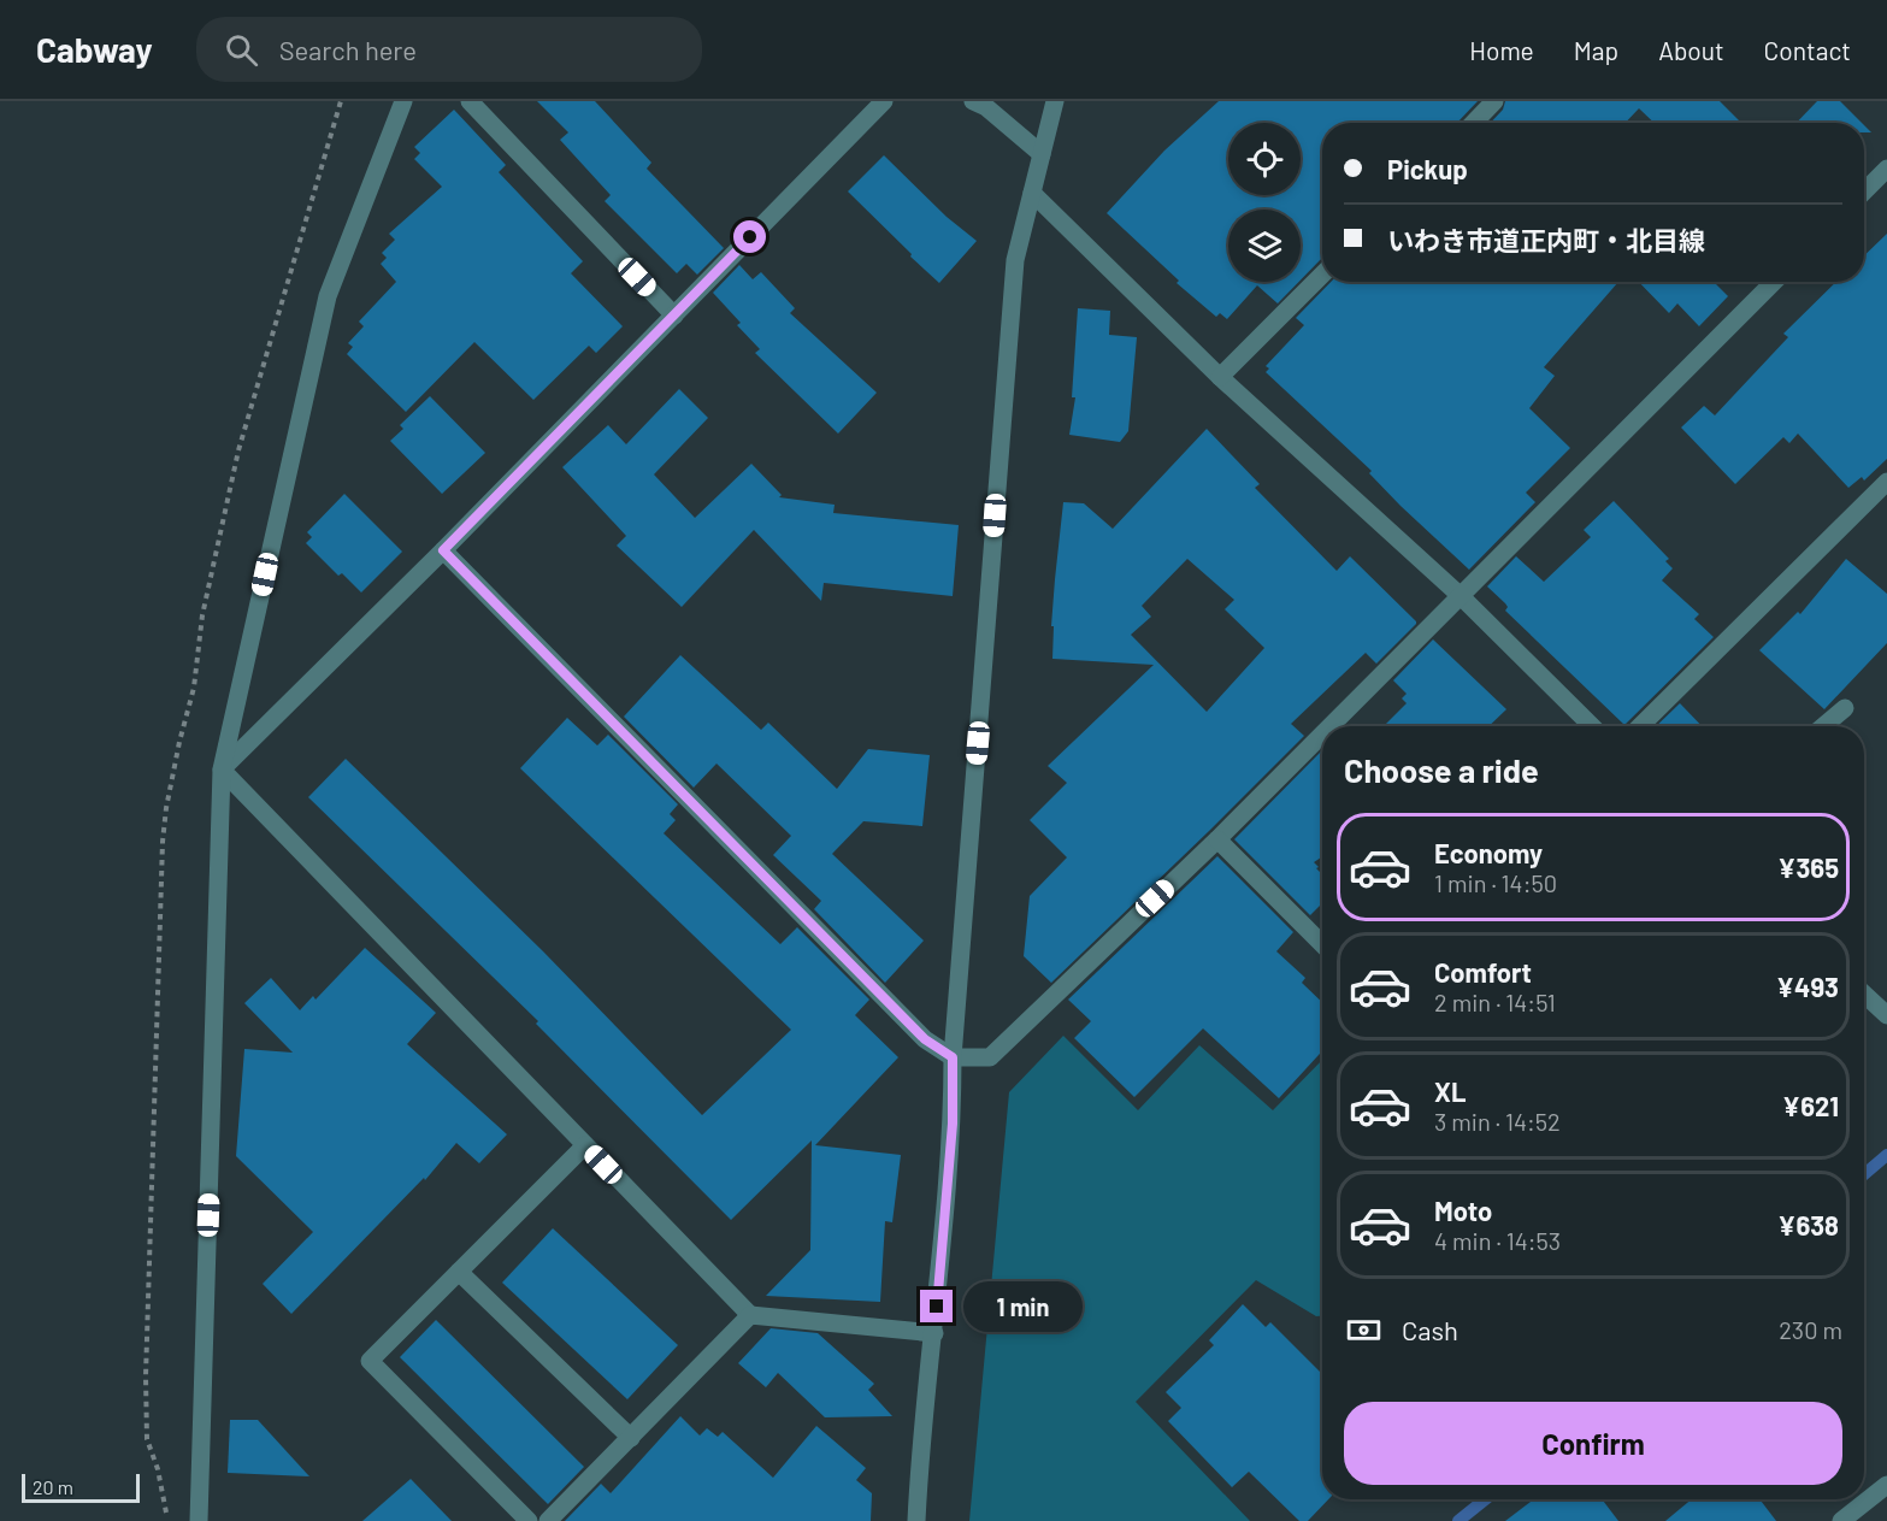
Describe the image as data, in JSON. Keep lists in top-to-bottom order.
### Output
{
  "scale_bar": "20 m",
  "page": {
    "header": "Cabway",
    "search": "Search here",
    "nav": [
      "Home",
      "Map",
      "About",
      "Contact"
    ],
    "banner": ["Pickup", "いわき市道正内町・北目線"],
    "heading": "Choose a ride",
    "list": [
      {
        "name": "Economy",
        "note": "1 min · 14:50",
        "value": "¥365"
      },
      {
        "name": "Comfort",
        "note": "2 min · 14:51",
        "value": "¥493"
      },
      {
        "name": "XL",
        "note": "3 min · 14:52",
        "value": "¥621"
      },
      {
        "name": "Moto",
        "note": "4 min · 14:53",
        "value": "¥638"
      }
    ],
    "bubble": "1 min",
    "pay": ["Cash", "230 m"],
    "buttons": "Confirm",
    "scale": "20 m"
  }
}
